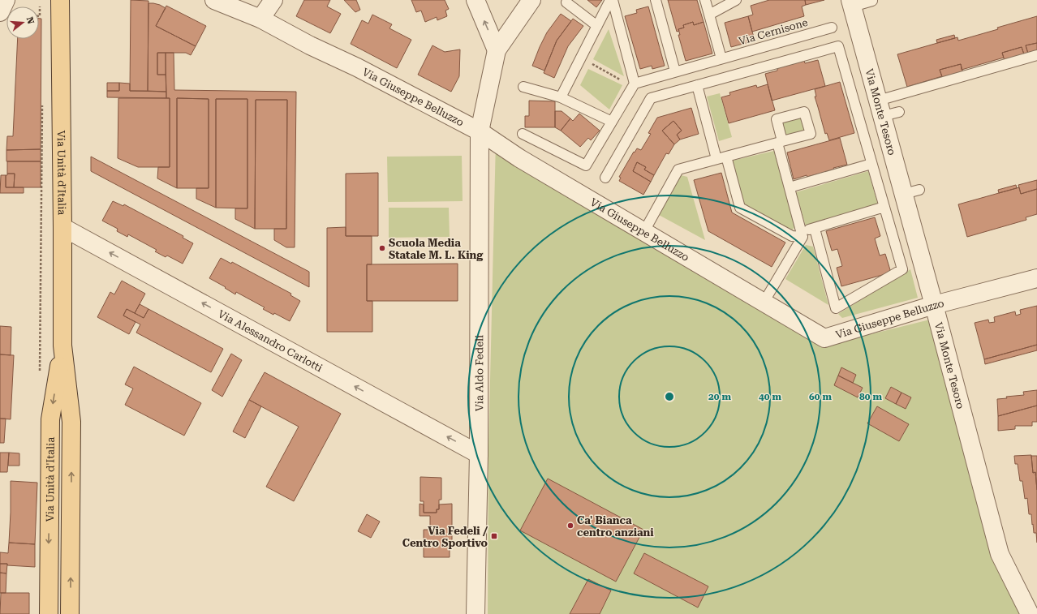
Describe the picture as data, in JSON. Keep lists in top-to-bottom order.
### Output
{
  "streets": {
    "main road": ["Via Unità d'Italia"],
    "street": [
      "Via Giuseppe Belluzzo",
      "Via Monte Tesoro",
      "Via Alessandro Carlotti",
      "Via Aldo Fedeli"
    ],
    "lane": ["Via Cernisone"]
  },
  "crossings": [
    ["Via Giuseppe Belluzzo", "Via Monte Tesoro"],
    ["Via Giuseppe Belluzzo", "Via Aldo Fedeli"],
    ["Via Unità d'Italia", "Via Alessandro Carlotti"],
    ["Via Alessandro Carlotti", "Via Aldo Fedeli"]
  ],
  "one_way": ["Via Alessandro Carlotti"],
  "places": {
    "other": ["Scuola Media Statale M. L. King", "Ca' Bianca centro anziani"],
    "transit": ["Via Fedeli / Centro Sportivo"]
  },
  "north": "right",
  "rings": [
    "20 m",
    "40 m",
    "60 m",
    "80 m"
  ]
}
